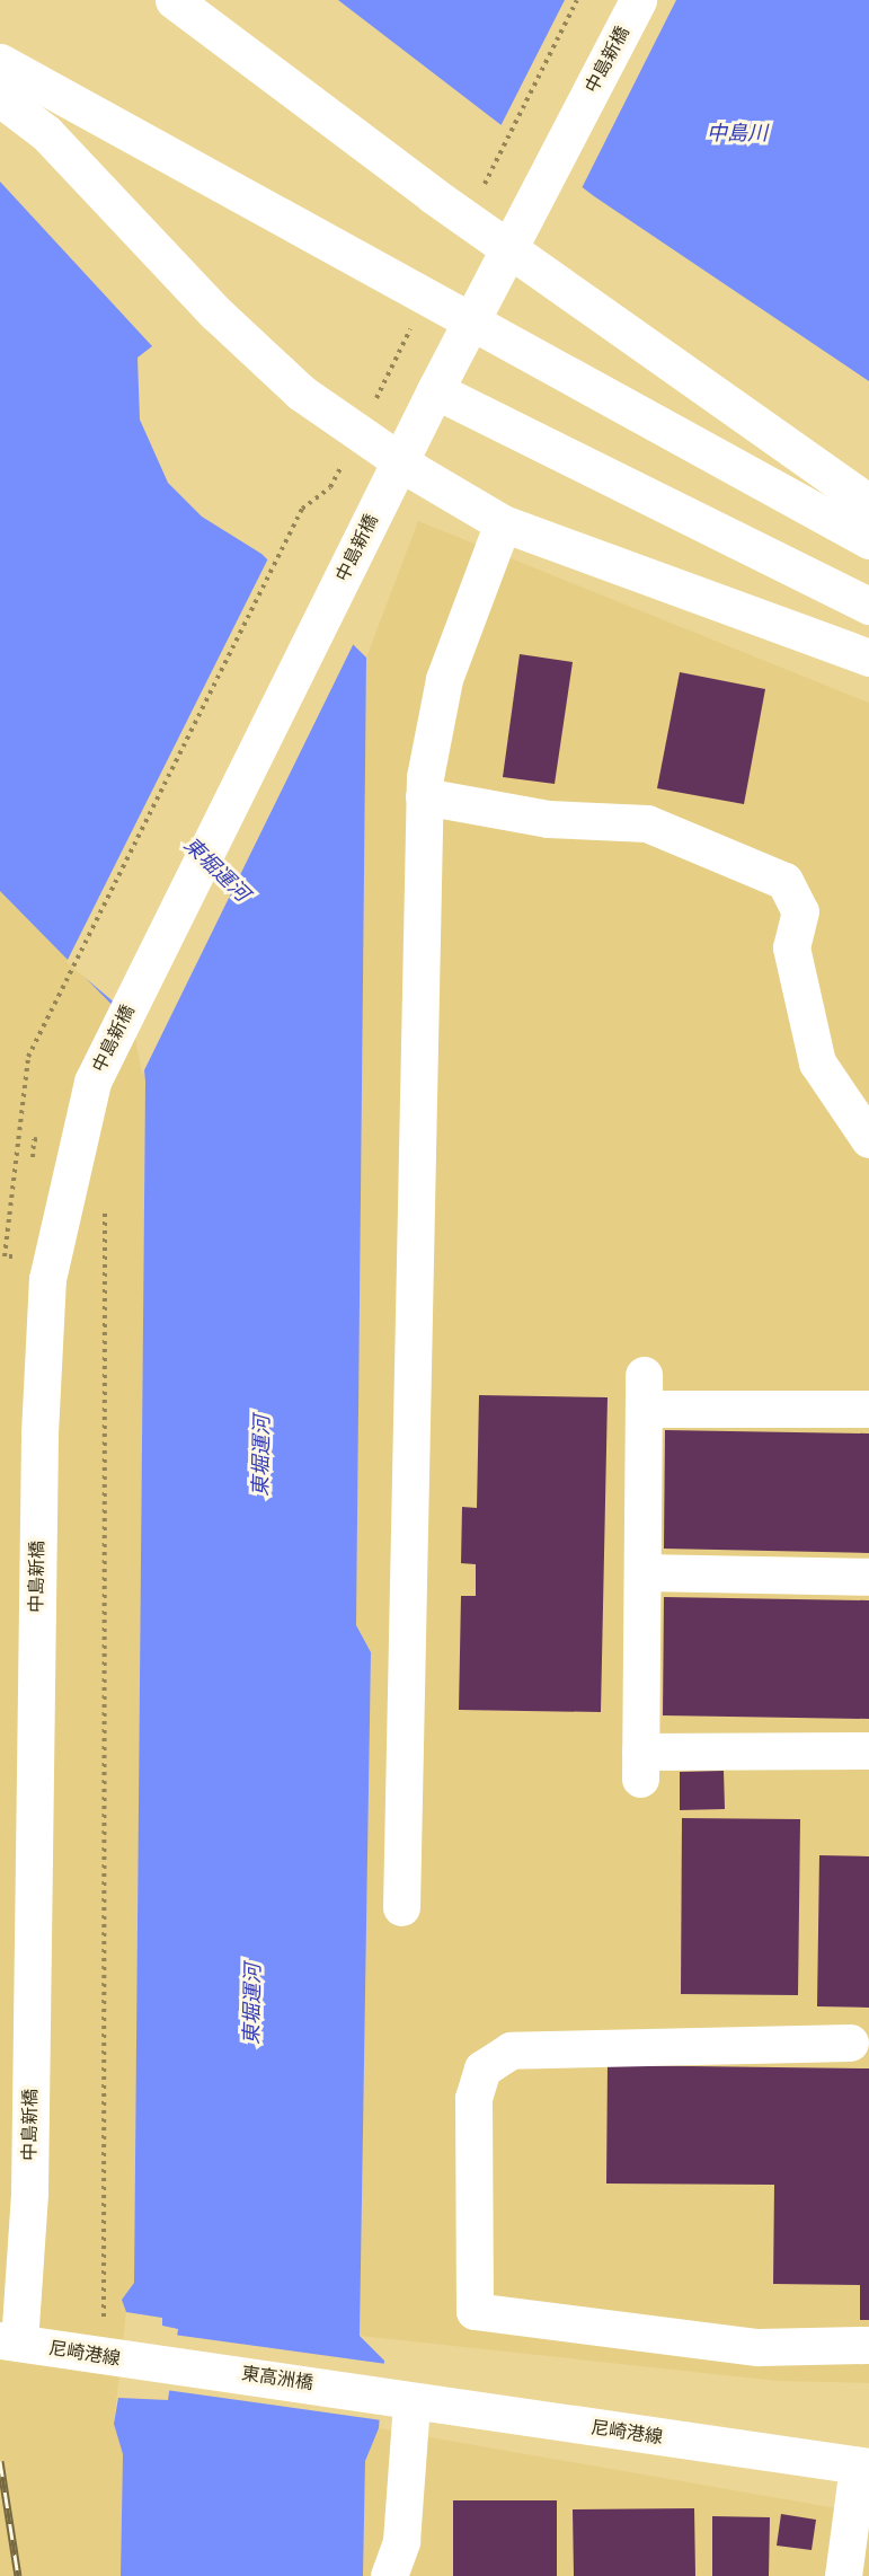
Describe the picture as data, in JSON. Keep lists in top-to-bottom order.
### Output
{
  "streets": {
    "street": ["中島新橋", "尼崎港線", "東高洲橋"]
  },
  "crossings": [
    ["中島新橋", "尼崎港線"],
    ["尼崎港線", "東高洲橋"]
  ],
  "water": ["中島川", "東堀運河"]
}
